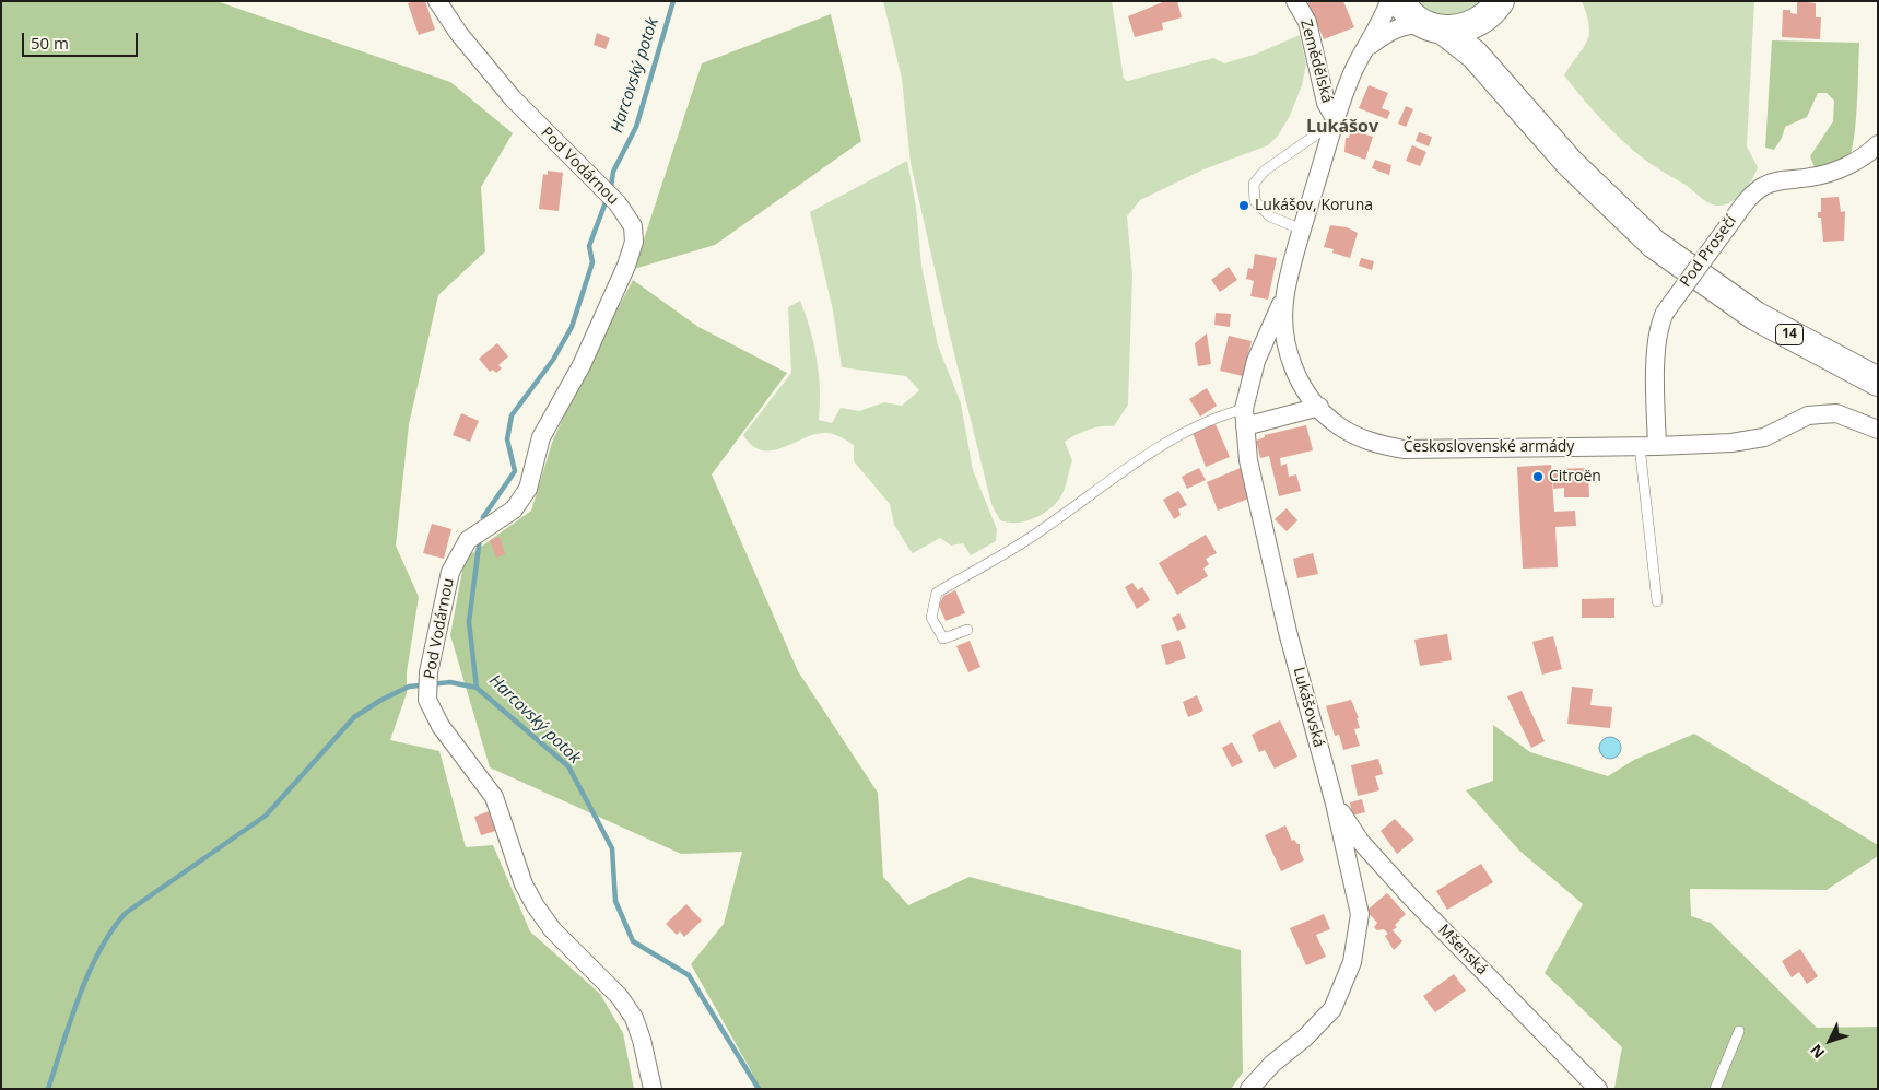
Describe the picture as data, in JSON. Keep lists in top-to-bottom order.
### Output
{
  "streets": {
    "main road": ["14", "Československé armády"],
    "street": [
      "Zemědělská",
      "Pod Vodárnou",
      "Pod Prosečí",
      "Lukášovská",
      "Mšenská"
    ]
  },
  "crossings": [
    ["Zemědělská", "Československé armády"],
    ["Pod Prosečí", "Československé armády"],
    ["14", "Československé armády"],
    ["Československé armády", "Lukášovská"],
    ["Lukášovská", "Mšenská"]
  ],
  "districts": ["Lukášov"],
  "water": ["Harcovský potok"],
  "places": ["Lukášov, Koruna", "Citroën"],
  "scale_bar": "50 m",
  "north": "bottom left"
}
